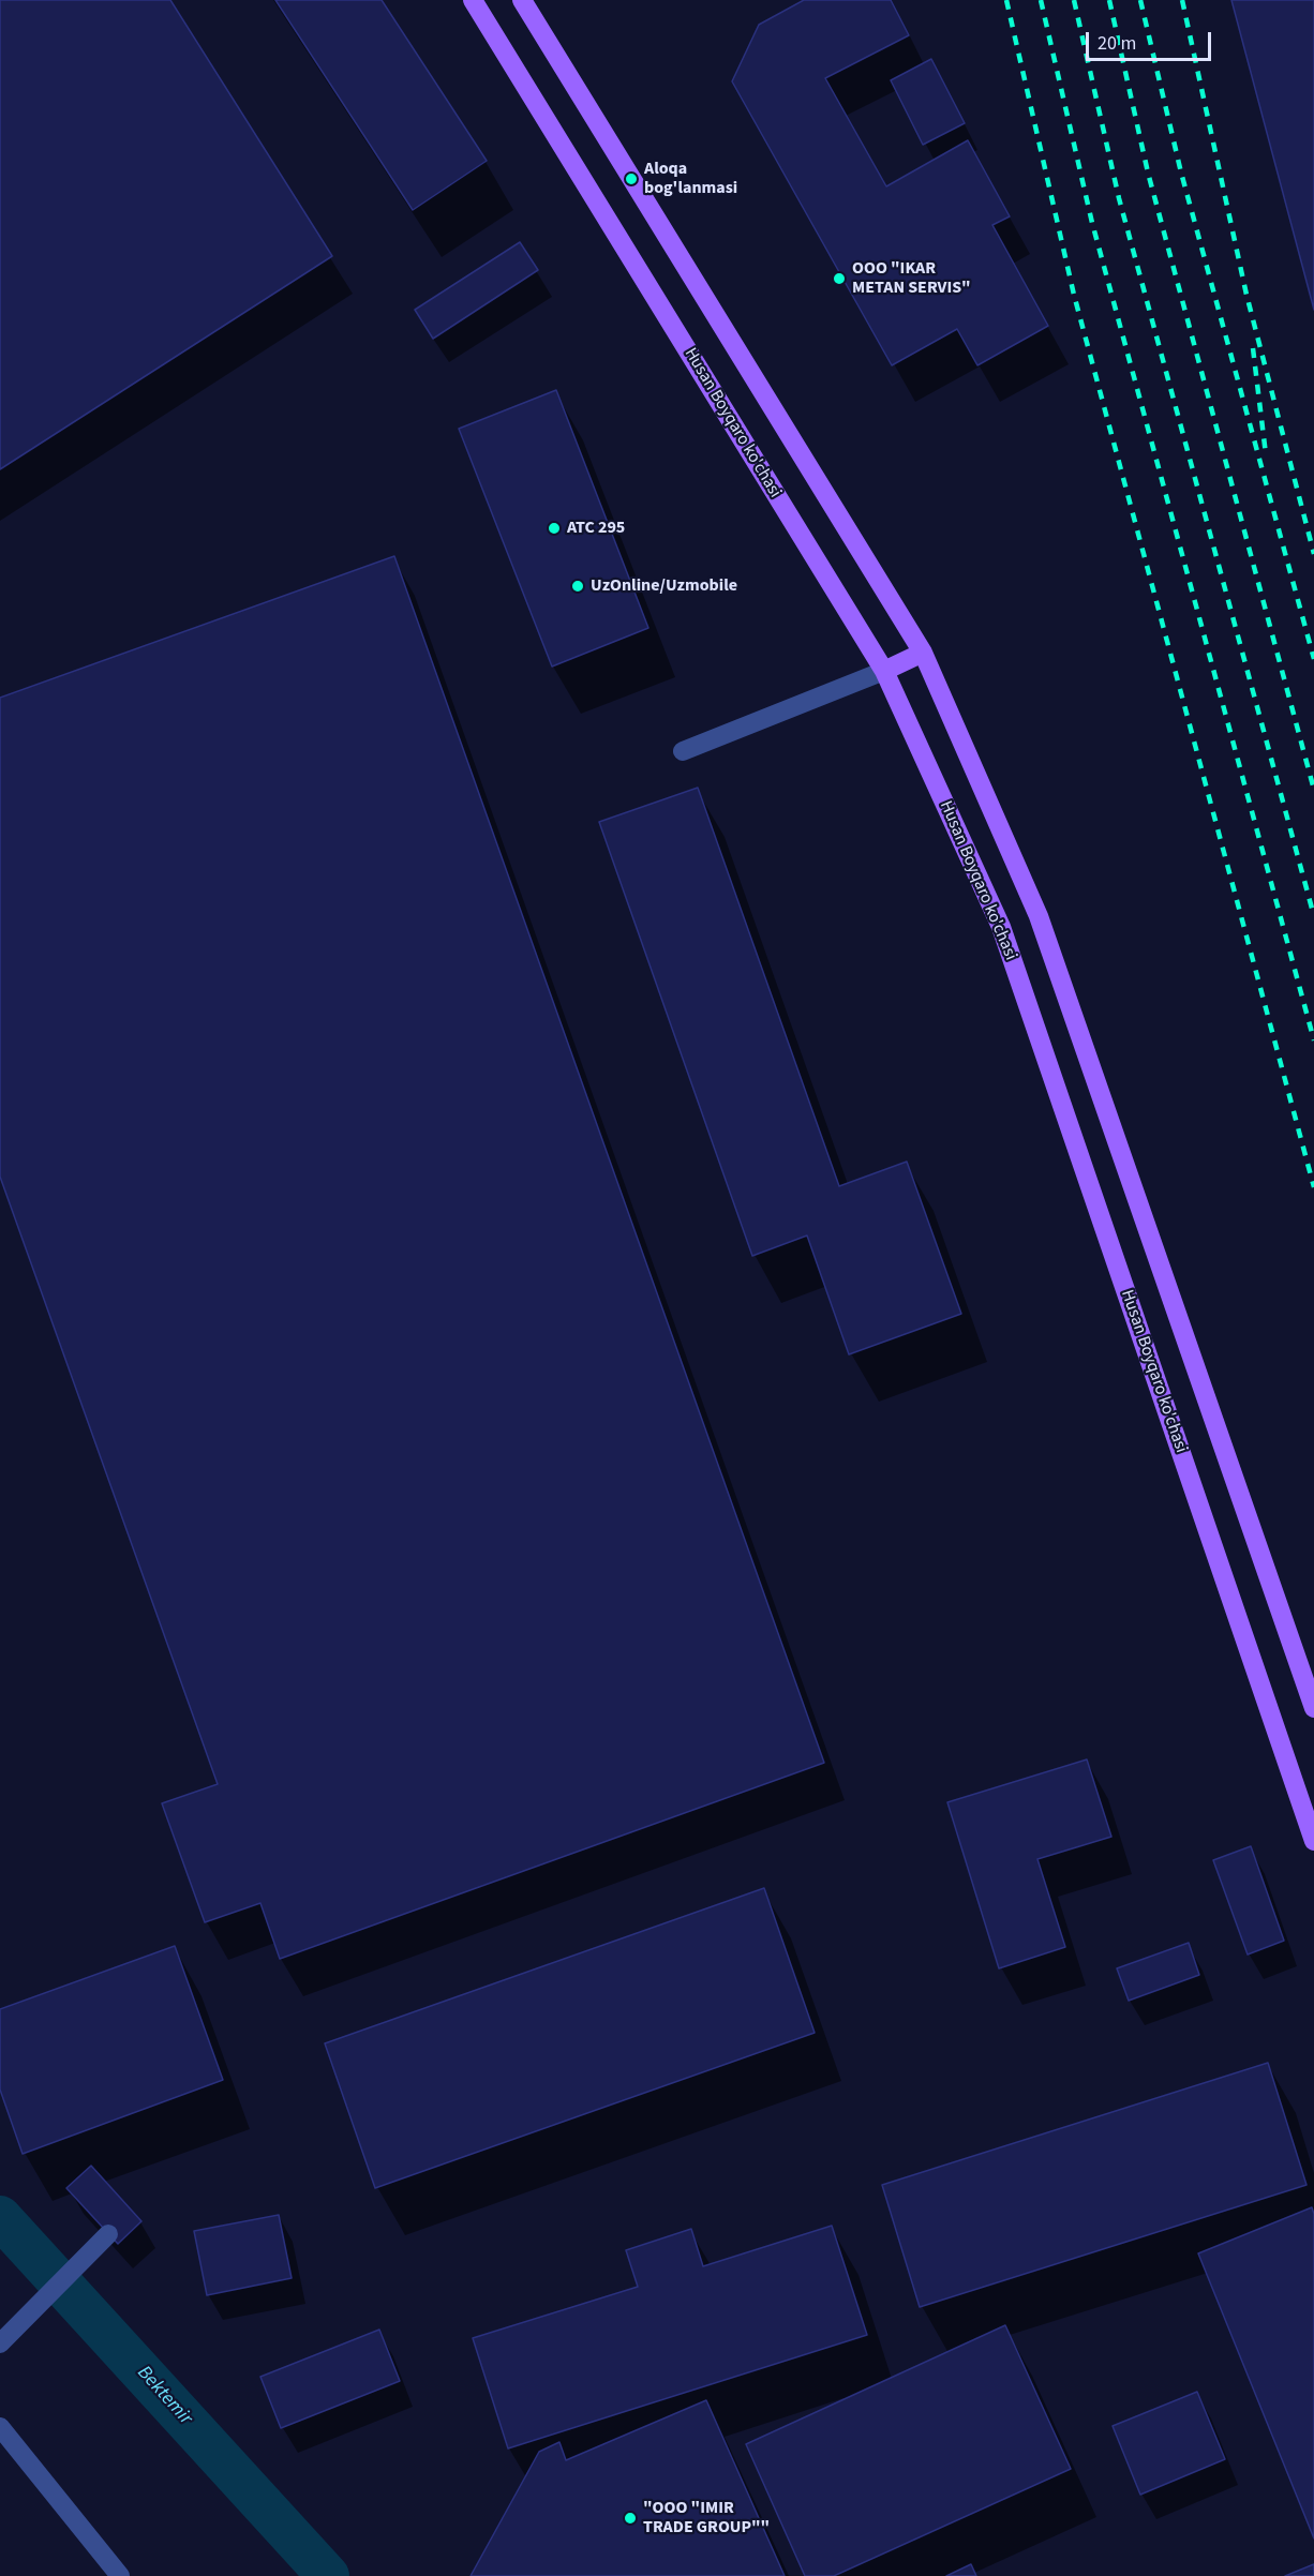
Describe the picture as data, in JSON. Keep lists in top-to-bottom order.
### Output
{
  "streets": {
    "main road": ["Husan Boyqaro ko'chasi"]
  },
  "water": ["Bektemir"],
  "places": [
    "Aloqa bog'lanmasi",
    "OOO \"IKAR METAN SERVIS\"",
    "ATC 295",
    "UzOnline/Uzmobile",
    "\"ООО \"IMIR TRADE GROUP\"\""
  ],
  "scale_bar": "20 m"
}
